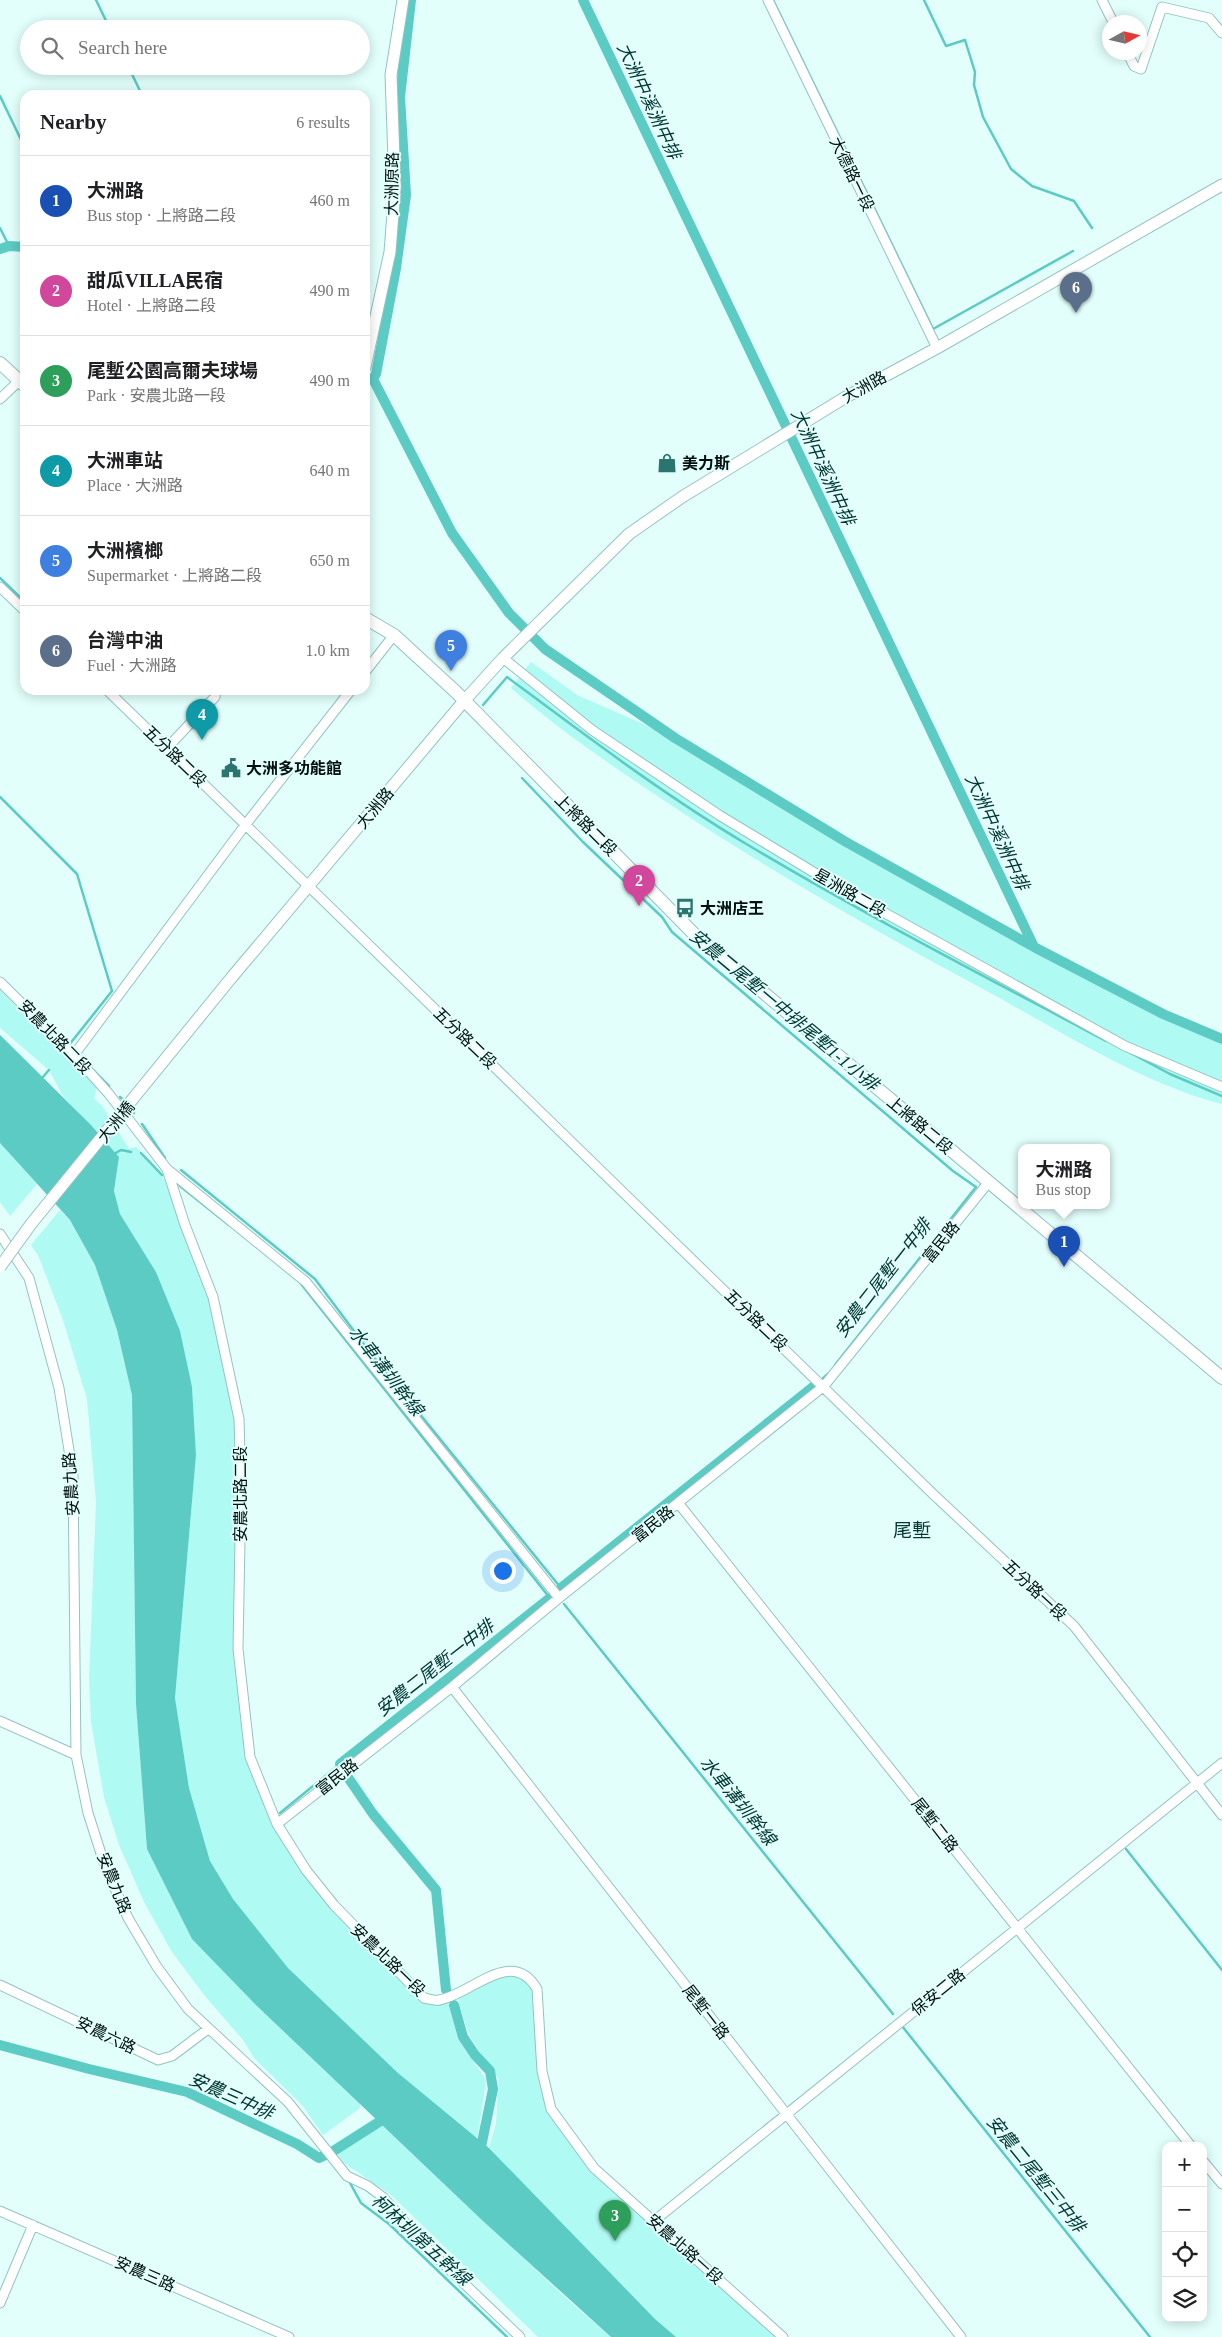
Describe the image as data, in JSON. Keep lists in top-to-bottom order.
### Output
{
  "streets": {
    "main road": ["上將路二段"],
    "street": [
      "大德路一段",
      "大洲原路",
      "大洲路",
      "五分路二段",
      "星洲路二段",
      "安農北路二段",
      "大洲橋",
      "富民路",
      "安農九路",
      "五分路一段",
      "尾塹二路",
      "安農北路一段",
      "保安二路",
      "尾塹一路",
      "安農六路",
      "安農三路"
    ]
  },
  "crossings": [
    ["大德路一段", "大洲路"],
    ["大洲路", "五分路二段"],
    ["大洲路", "上將路二段"],
    ["大洲路", "星洲路二段"],
    ["大洲路", "大洲橋"],
    ["五分路二段", "富民路"],
    ["五分路二段", "五分路一段"],
    ["上將路二段", "富民路"],
    ["安農北路二段", "富民路"],
    ["安農北路二段", "安農北路一段"],
    ["富民路", "五分路一段"],
    ["富民路", "尾塹二路"],
    ["富民路", "安農北路一段"],
    ["富民路", "尾塹一路"],
    ["安農九路", "安農六路"],
    ["五分路一段", "保安二路"],
    ["尾塹二路", "保安二路"],
    ["安農北路一段", "保安二路"],
    ["保安二路", "尾塹一路"]
  ],
  "districts": ["尾塹"],
  "water": [
    "大洲中溪洲中排",
    "安農二尾塹一中排尾塹1-1小排",
    "安農二尾塹一中排",
    "水車溝圳幹線",
    "安農三中排",
    "安農二尾塹三中排",
    "柯林圳第五幹線"
  ],
  "places": {
    "shop": ["美力斯"],
    "public building": ["大洲多功能館"],
    "bus stop": ["大洲店王"]
  },
  "north": "right",
  "page": {
    "search": "Search here",
    "heading": ["Nearby", "6 results"],
    "list": [
      {
        "mark": "1",
        "name": "大洲路",
        "note": "Bus stop · 上將路二段",
        "value": "460 m"
      },
      {
        "mark": "2",
        "name": "甜瓜VILLA民宿",
        "note": "Hotel · 上將路二段",
        "value": "490 m"
      },
      {
        "mark": "3",
        "name": "尾塹公園高爾夫球場",
        "note": "Park · 安農北路一段",
        "value": "490 m"
      },
      {
        "mark": "4",
        "name": "大洲車站",
        "note": "Place · 大洲路",
        "value": "640 m"
      },
      {
        "mark": "5",
        "name": "大洲檳榔",
        "note": "Supermarket · 上將路二段",
        "value": "650 m"
      },
      {
        "mark": "6",
        "name": "台灣中油",
        "note": "Fuel · 大洲路",
        "value": "1.0 km"
      }
    ],
    "pins": [
      "6",
      "5",
      "4",
      "2",
      "1",
      "3"
    ],
    "popup": ["大洲路", "Bus stop"],
    "map_buttons": ["+", "−"]
  }
}
